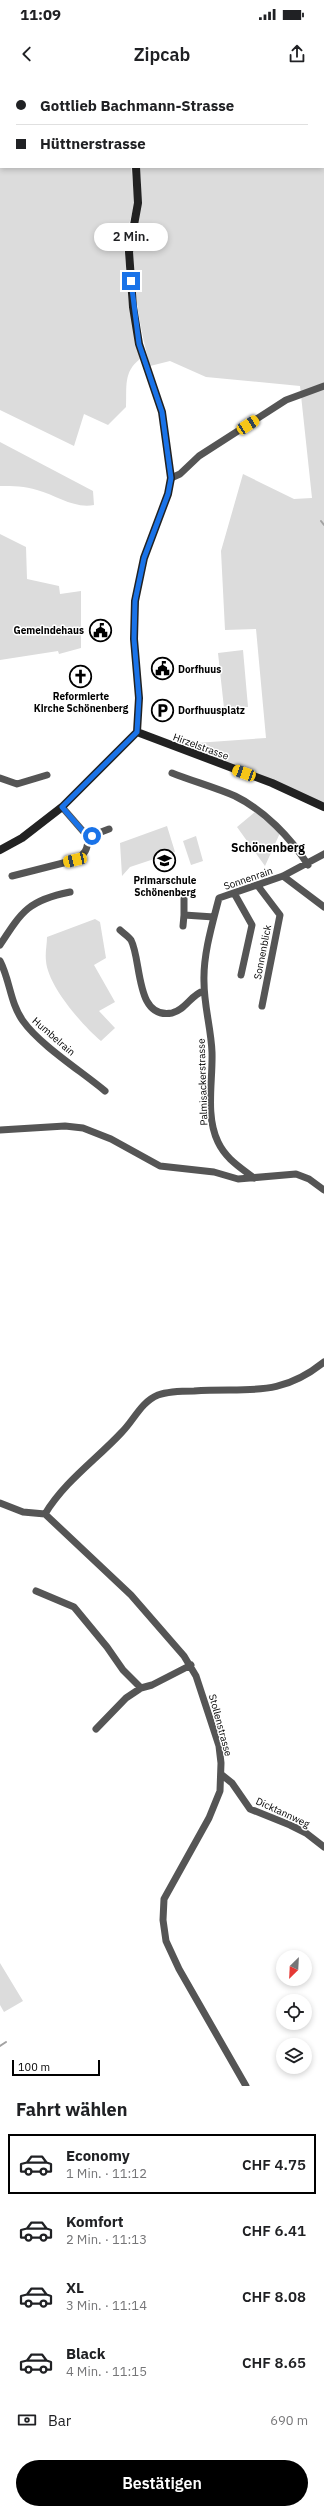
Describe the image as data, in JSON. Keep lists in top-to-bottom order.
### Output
{
  "streets": {
    "street": [
      "Hirzelstrasse",
      "Sonnenrain",
      "Sonnenblick",
      "Humbelrain",
      "Palmisackerstrasse",
      "Stollenstrasse",
      "Dicktannweg"
    ]
  },
  "crossings": [
    ["Sonnenrain", "Sonnenblick"],
    ["Sonnenrain", "Palmisackerstrasse"],
    ["Stollenstrasse", "Dicktannweg"]
  ],
  "districts": ["Schönenberg"],
  "places": {
    "public building": ["Gemeindehaus", "Dorfhuus"],
    "church": ["Reformierte Kirche Schönenberg"],
    "parking": ["Dorfhuusplatz"],
    "school or university": ["Primarschule Schönenberg"]
  },
  "scale_bar": "100 m",
  "north": "bottom left",
  "page": {
    "status": "11:09",
    "header": "Zipcab",
    "banner": ["Gottlieb Bachmann-Strasse", "Hüttnerstrasse"],
    "bubble": "2 Min.",
    "scale": "100 m",
    "heading": "Fahrt wählen",
    "list": [
      {
        "name": "Economy",
        "note": "1 Min. · 11:12",
        "value": "CHF 4.75"
      },
      {
        "name": "Komfort",
        "note": "2 Min. · 11:13",
        "value": "CHF 6.41"
      },
      {
        "name": "XL",
        "note": "3 Min. · 11:14",
        "value": "CHF 8.08"
      },
      {
        "name": "Black",
        "note": "4 Min. · 11:15",
        "value": "CHF 8.65"
      }
    ],
    "pay": ["Bar", "690 m"],
    "buttons": "Bestätigen"
  }
}
